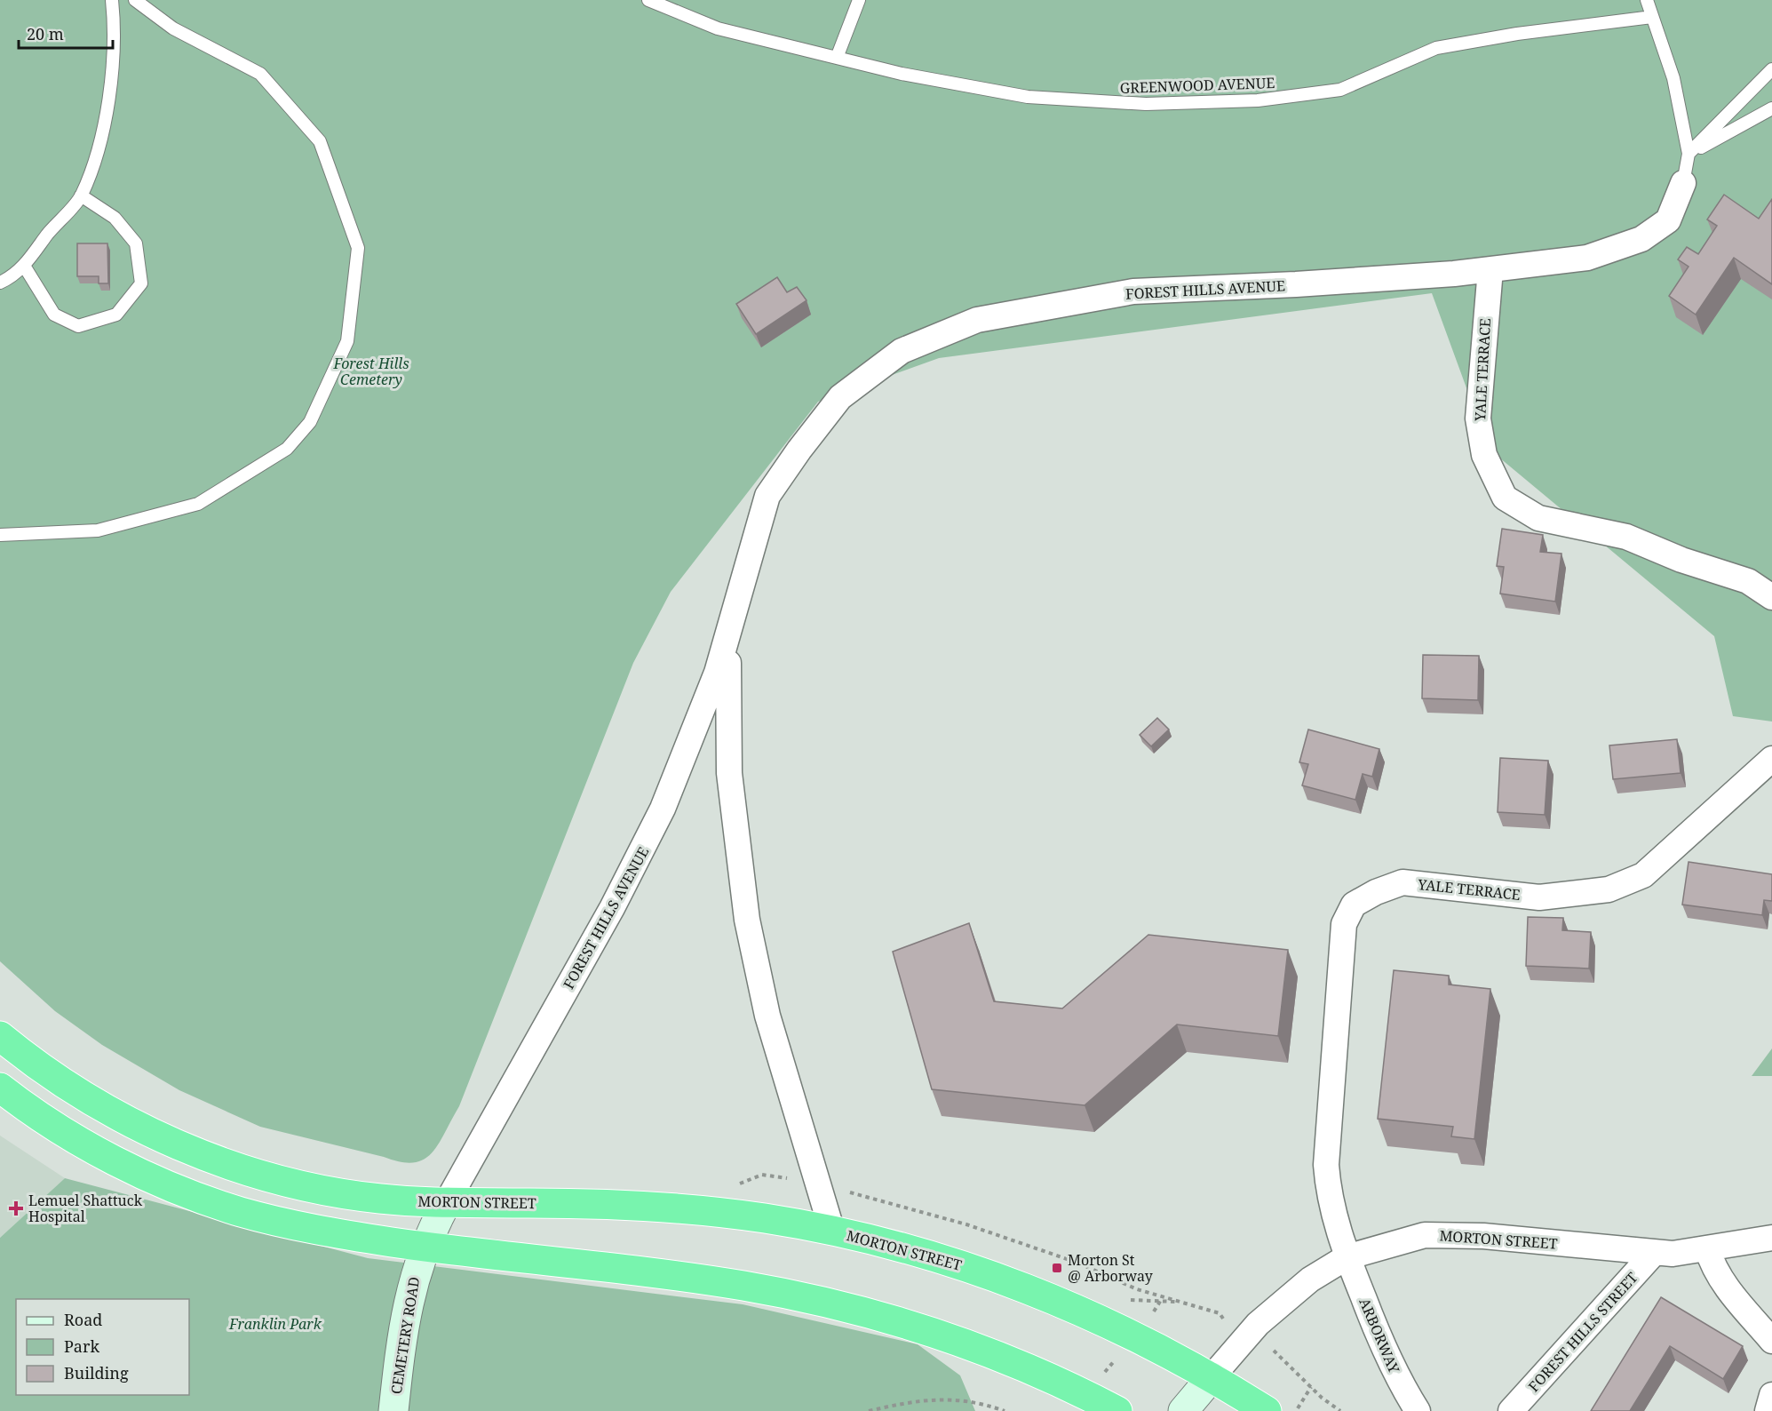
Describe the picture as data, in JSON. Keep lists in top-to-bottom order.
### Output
{
  "streets": {
    "highway": ["MORTON STREET"],
    "street": [
      "FOREST HILLS AVENUE",
      "YALE TERRACE",
      "FOREST HILLS STREET",
      "CEMETERY ROAD",
      "ARBORWAY"
    ],
    "lane": ["GREENWOOD AVENUE"]
  },
  "crossings": [
    ["FOREST HILLS AVENUE", "YALE TERRACE"],
    ["FOREST HILLS AVENUE", "MORTON STREET"],
    ["FOREST HILLS AVENUE", "CEMETERY ROAD"],
    ["YALE TERRACE", "MORTON STREET"],
    ["YALE TERRACE", "ARBORWAY"],
    ["MORTON STREET", "FOREST HILLS STREET"],
    ["MORTON STREET", "CEMETERY ROAD"],
    ["MORTON STREET", "ARBORWAY"]
  ],
  "parks": ["Forest Hills Cemetery", "Franklin Park"],
  "places": {
    "health": ["Lemuel Shattuck Hospital"],
    "transit": ["Morton St @ Arborway"]
  },
  "legend": ["Road", "Park", "Building"],
  "scale_bar": "20 m"
}
